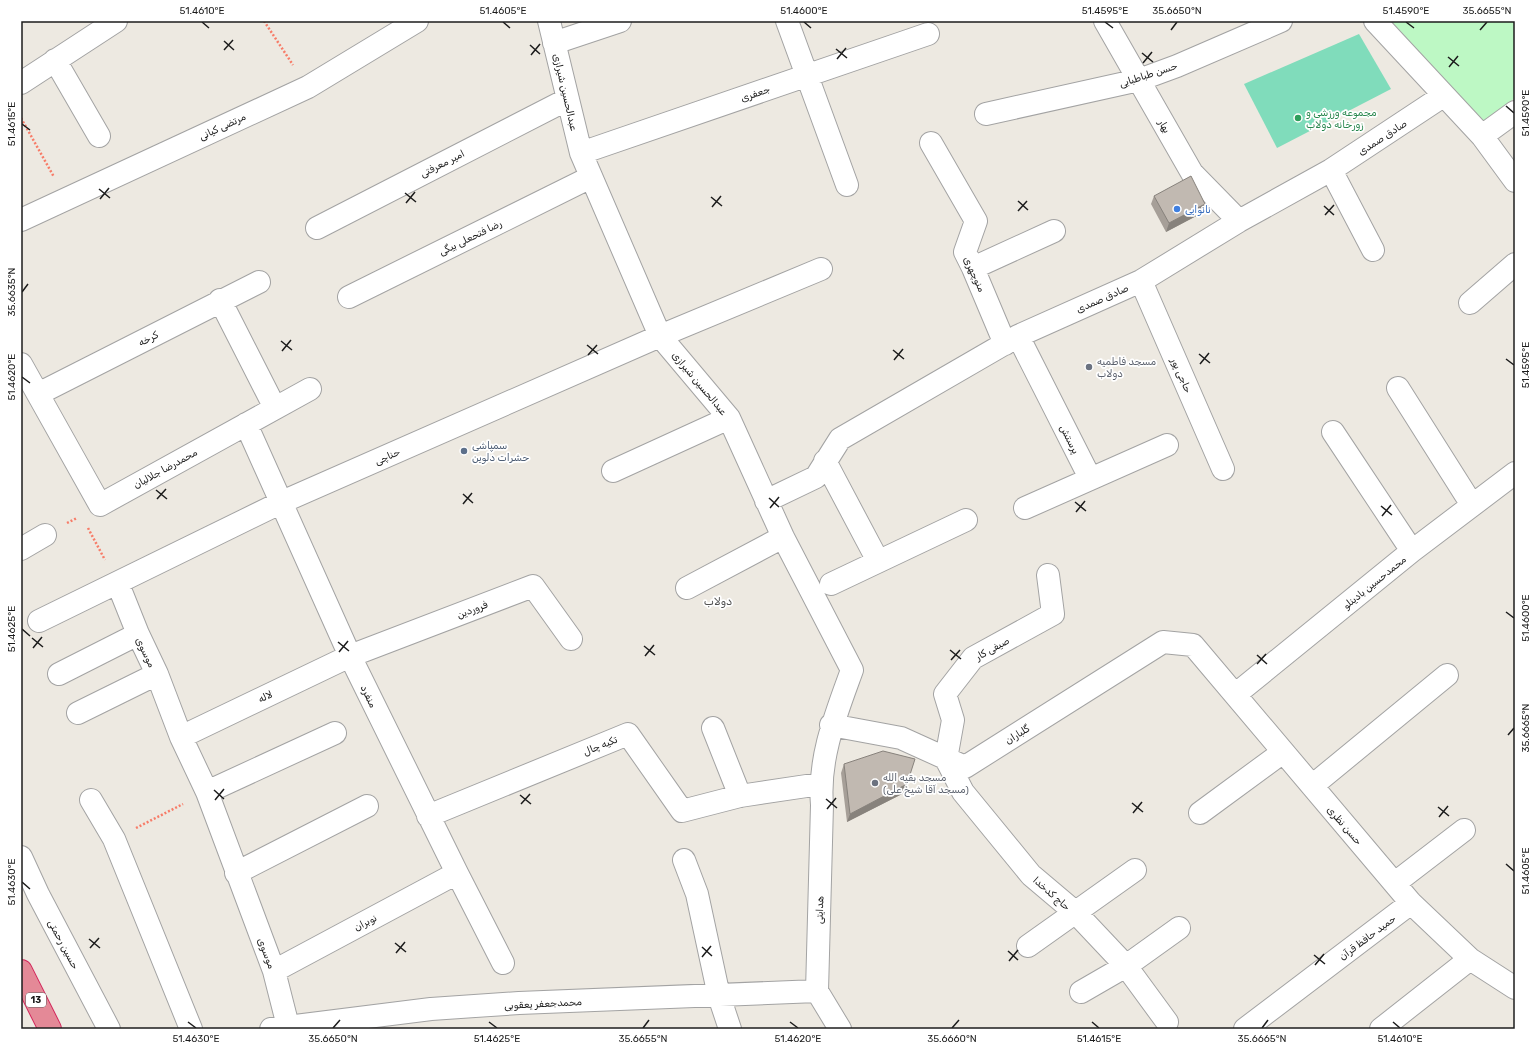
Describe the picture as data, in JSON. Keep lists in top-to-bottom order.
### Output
{
  "streets": {
    "highway": ["13"],
    "street": [
      "حسن طباطبایی",
      "عبدالحسین شیرازی",
      "جعفری",
      "مرتضی کیانی",
      "بهار",
      "صادق صمدی",
      "امیر معرفتی",
      "رضا فتحعلی بیگی",
      "منوچهری",
      "کرخه",
      "حاجی پور",
      "پرستش",
      "حناچی",
      "محمدرضا جلالیان",
      "محمدحسین بادینلو",
      "فروردین",
      "صیفی کار",
      "موسوی",
      "لاله",
      "منفرد",
      "گلباران",
      "تکیه چال",
      "حسن نظری",
      "حاج کدخدا",
      "هدایتی",
      "نوبران",
      "حمید حافظ قرآن",
      "حسین رحمتی",
      "محمدجعفر یعقوبی"
    ]
  },
  "crossings": [
    ["حسن طباطبایی", "بهار"],
    ["عبدالحسین شیرازی", "جعفری"],
    ["عبدالحسین شیرازی", "صادق صمدی"],
    ["عبدالحسین شیرازی", "امیر معرفتی"],
    ["عبدالحسین شیرازی", "رضا فتحعلی بیگی"],
    ["عبدالحسین شیرازی", "حناچی"],
    ["عبدالحسین شیرازی", "گلباران"],
    ["عبدالحسین شیرازی", "تکیه چال"],
    ["عبدالحسین شیرازی", "هدایتی"],
    ["بهار", "صادق صمدی"],
    ["صادق صمدی", "منوچهری"],
    ["صادق صمدی", "حاجی پور"],
    ["صادق صمدی", "پرستش"],
    ["منوچهری", "پرستش"],
    ["حناچی", "موسوی"],
    ["حناچی", "منفرد"],
    ["محمدرضا جلالیان", "منفرد"],
    ["محمدحسین بادینلو", "حسن نظری"],
    ["فروردین", "لاله"],
    ["فروردین", "منفرد"],
    ["صیفی کار", "گلباران"],
    ["صیفی کار", "حاج کدخدا"],
    ["موسوی", "لاله"],
    ["موسوی", "نوبران"],
    ["موسوی", "محمدجعفر یعقوبی"],
    ["لاله", "منفرد"],
    ["منفرد", "تکیه چال"],
    ["منفرد", "نوبران"],
    ["گلباران", "حسن نظری"],
    ["گلباران", "حاج کدخدا"],
    ["تکیه چال", "هدایتی"],
    ["حسن نظری", "حمید حافظ قرآن"],
    ["هدایتی", "محمدجعفر یعقوبی"]
  ],
  "districts": ["دولاب"],
  "places": [
    "مجموعه ورزشی و زورخانه دولاب",
    "نانوایی",
    "مسجد فاطمیه دولاب",
    "سمپاشی حشرات دلوین",
    "مسجد بقیه الله (مسجد آقا شیخ علی)"
  ],
  "coordinates": [
    "51.4610°E",
    "51.4605°E",
    "51.4600°E",
    "51.4595°E",
    "35.6650°N",
    "51.4590°E",
    "35.6655°N",
    "51.4615°E",
    "35.6635°N",
    "51.4620°E",
    "51.4625°E",
    "35.6665°N",
    "51.4630°E",
    "35.6660°N"
  ]
}
